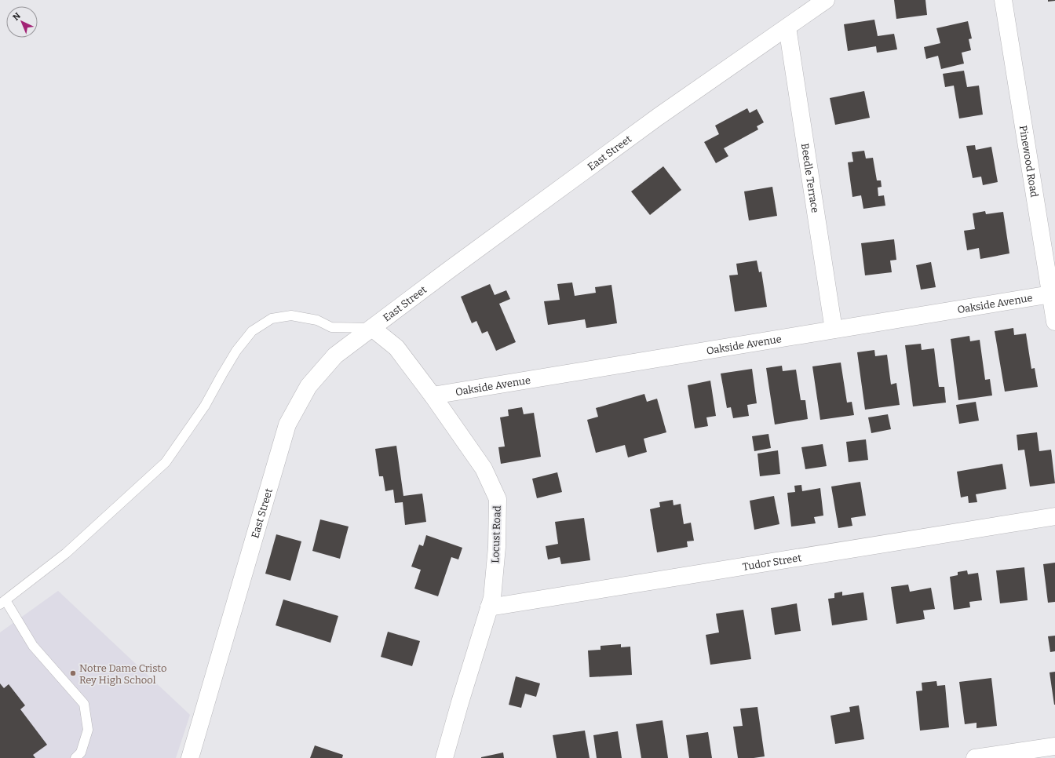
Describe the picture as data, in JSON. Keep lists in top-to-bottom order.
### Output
{
  "streets": {
    "street": [
      "East Street",
      "Pinewood Road",
      "Beedle Terrace",
      "Oakside Avenue",
      "Locust Road",
      "Tudor Street"
    ]
  },
  "crossings": [
    ["East Street", "Beedle Terrace"],
    ["East Street", "Locust Road"],
    ["Pinewood Road", "Oakside Avenue"],
    ["Beedle Terrace", "Oakside Avenue"],
    ["Oakside Avenue", "Locust Road"],
    ["Locust Road", "Tudor Street"]
  ],
  "places": ["Notre Dame Cristo Rey High School"],
  "north": "top left"
}
